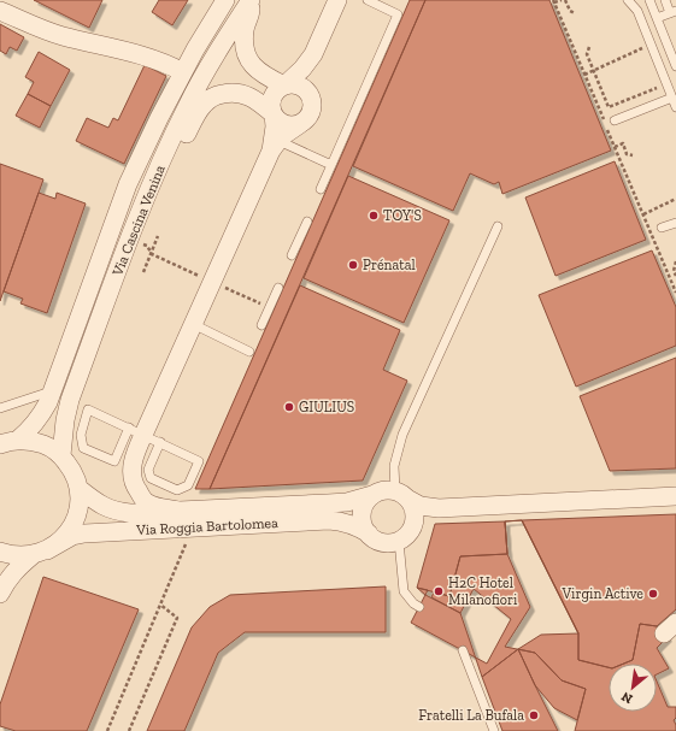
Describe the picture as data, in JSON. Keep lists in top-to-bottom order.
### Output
{
  "streets": {
    "street": ["Via Cascina Venina", "Via Roggia Bartolomea"]
  },
  "crossings": [
    ["Via Cascina Venina", "Via Roggia Bartolomea"]
  ],
  "places": [
    "TOY'S",
    "Prénatal",
    "GIULIUS",
    "H2C Hotel Milanofiori",
    "Virgin Active",
    "Fratelli La Bufala"
  ],
  "north": "bottom left"
}
